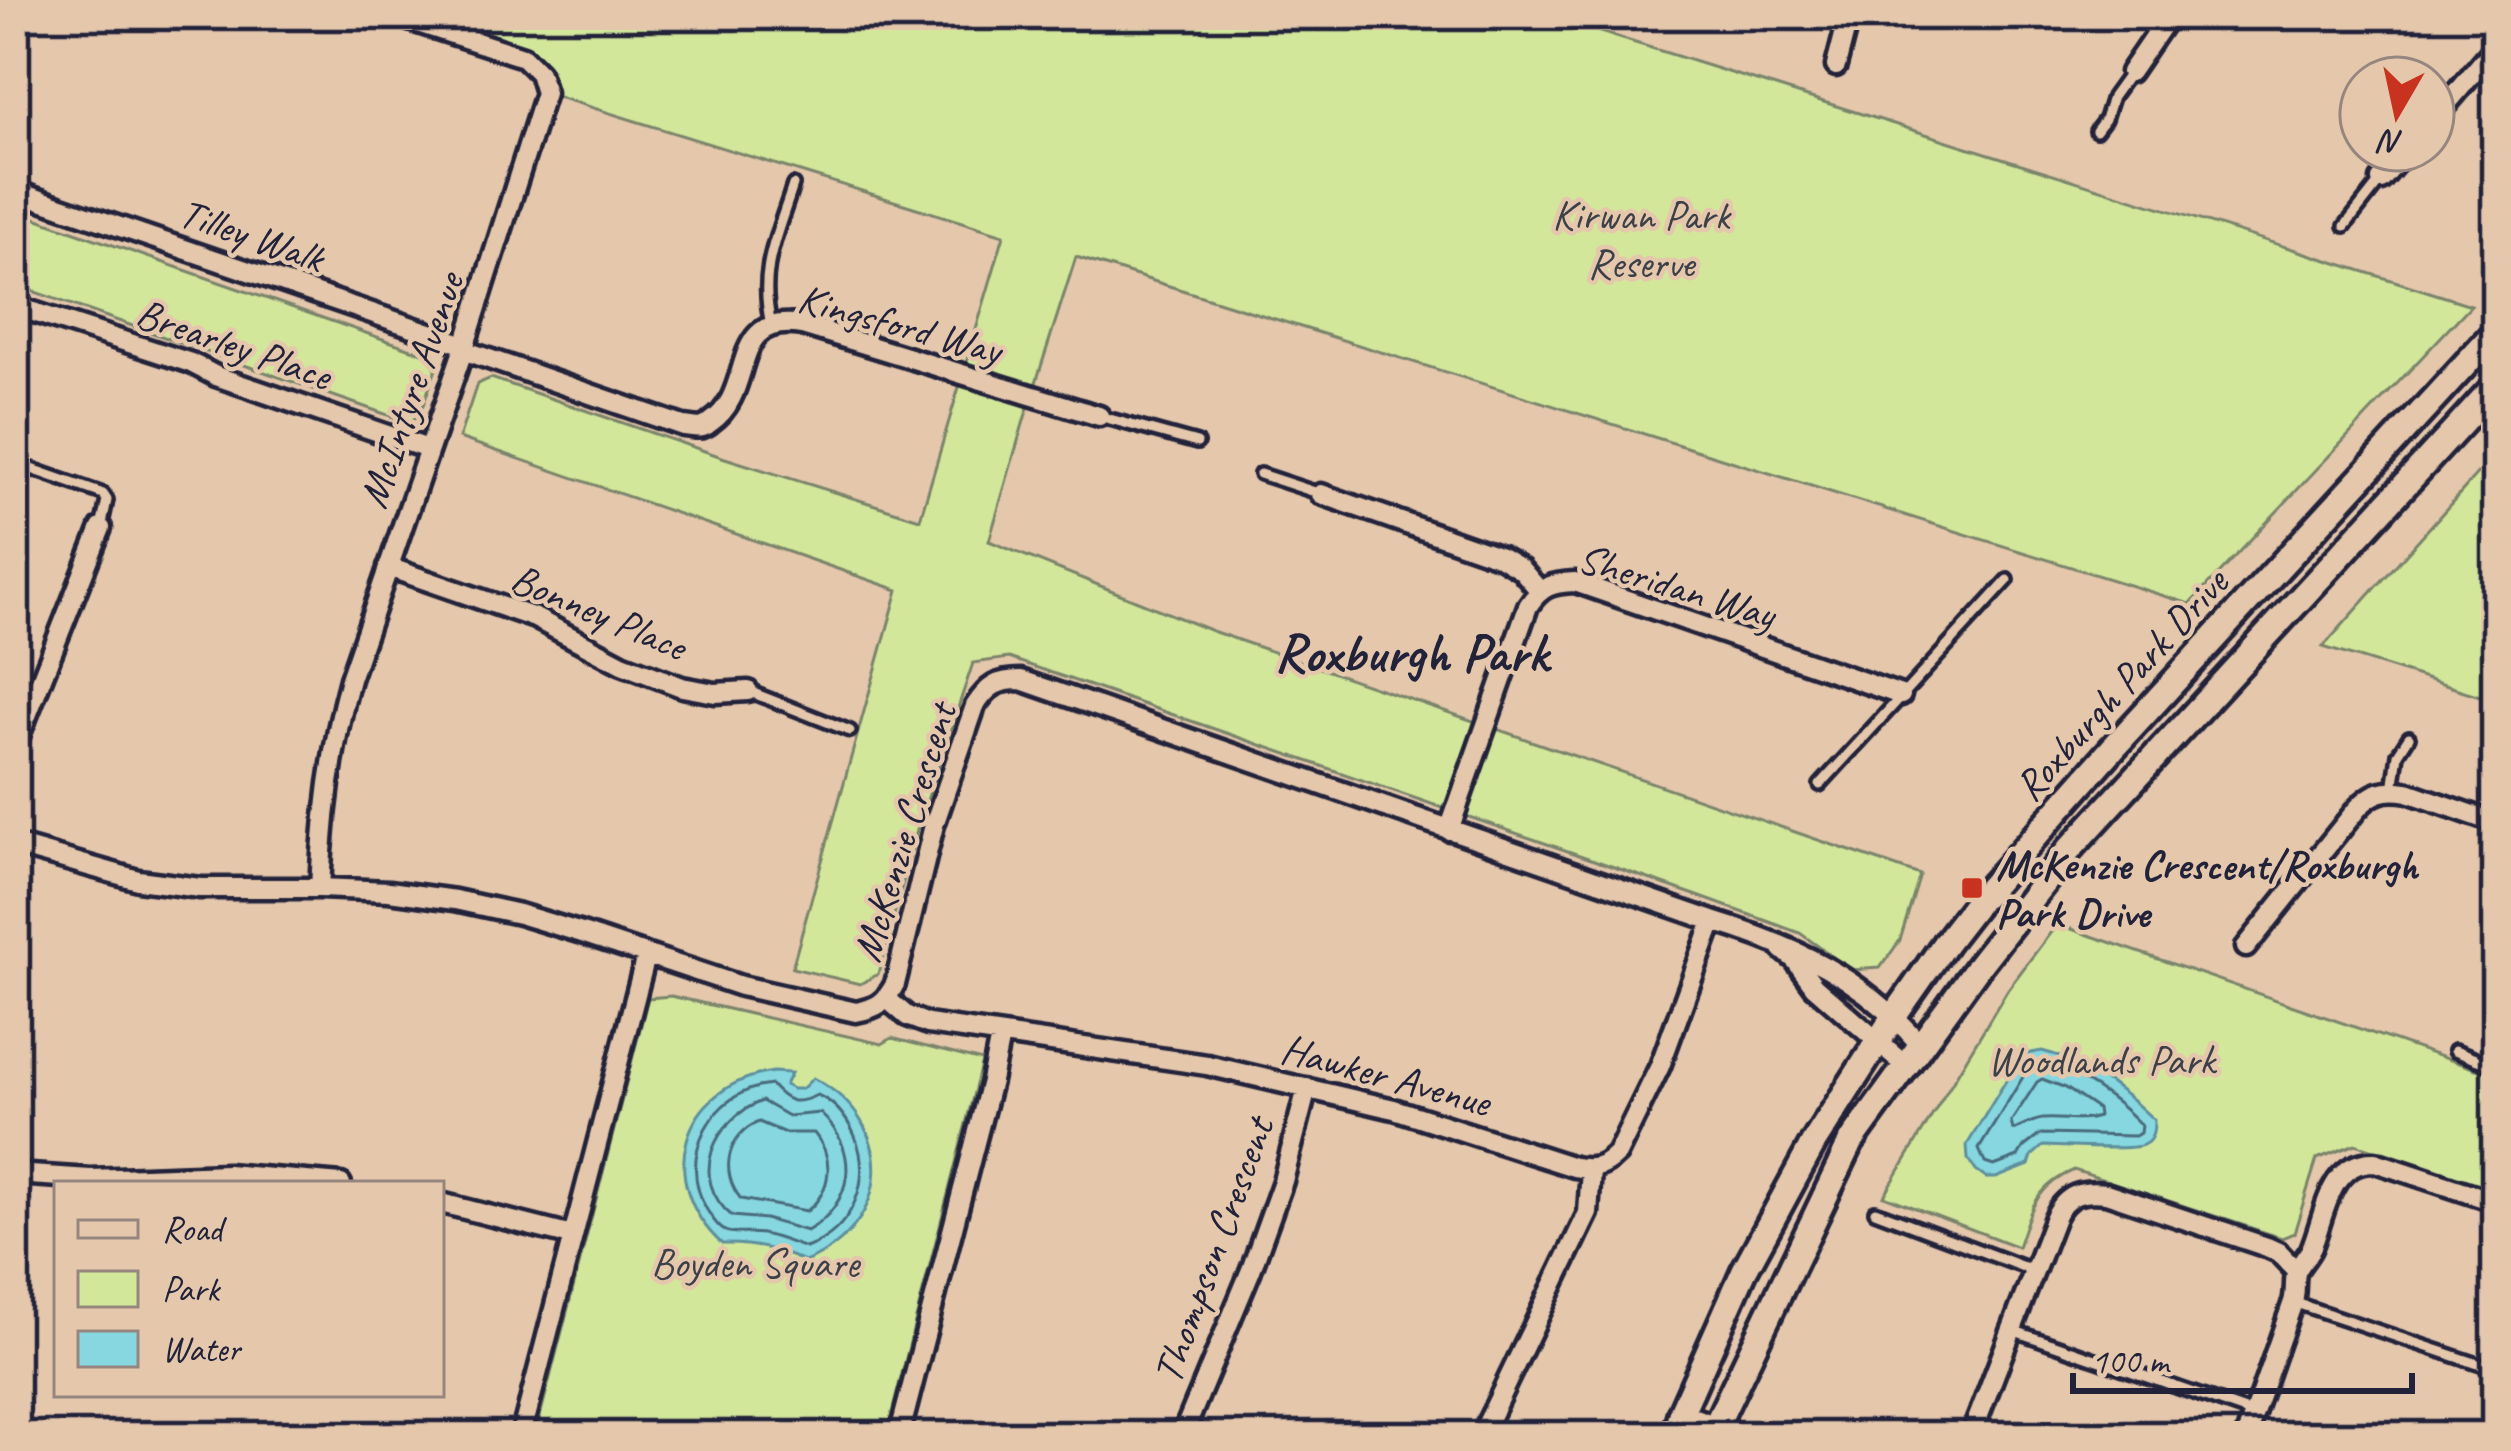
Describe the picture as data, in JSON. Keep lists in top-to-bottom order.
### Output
{
  "streets": {
    "street": [
      "Tilley Walk",
      "Kingsford Way",
      "Brearley Place",
      "McIntyre Avenue",
      "Sheridan Way",
      "Bonney Place",
      "Roxburgh Park Drive",
      "McKenzie Crescent",
      "Hawker Avenue",
      "Thompson Crescent"
    ]
  },
  "crossings": [
    ["Tilley Walk", "Kingsford Way"],
    ["Tilley Walk", "McIntyre Avenue"],
    ["Kingsford Way", "McIntyre Avenue"],
    ["Brearley Place", "McIntyre Avenue"],
    ["McIntyre Avenue", "Bonney Place"],
    ["McIntyre Avenue", "McKenzie Crescent"],
    ["Sheridan Way", "McKenzie Crescent"],
    ["Roxburgh Park Drive", "McKenzie Crescent"],
    ["McKenzie Crescent", "Hawker Avenue"],
    ["Hawker Avenue", "Thompson Crescent"]
  ],
  "districts": ["Roxburgh Park"],
  "parks": ["Kirwan Park Reserve", "Woodlands Park", "Boyden Square"],
  "places": {
    "transit": ["McKenzie Crescent/Roxburgh Park Drive"]
  },
  "legend": ["Road", "Park", "Water"],
  "scale_bar": "100 m",
  "north": "bottom"
}
